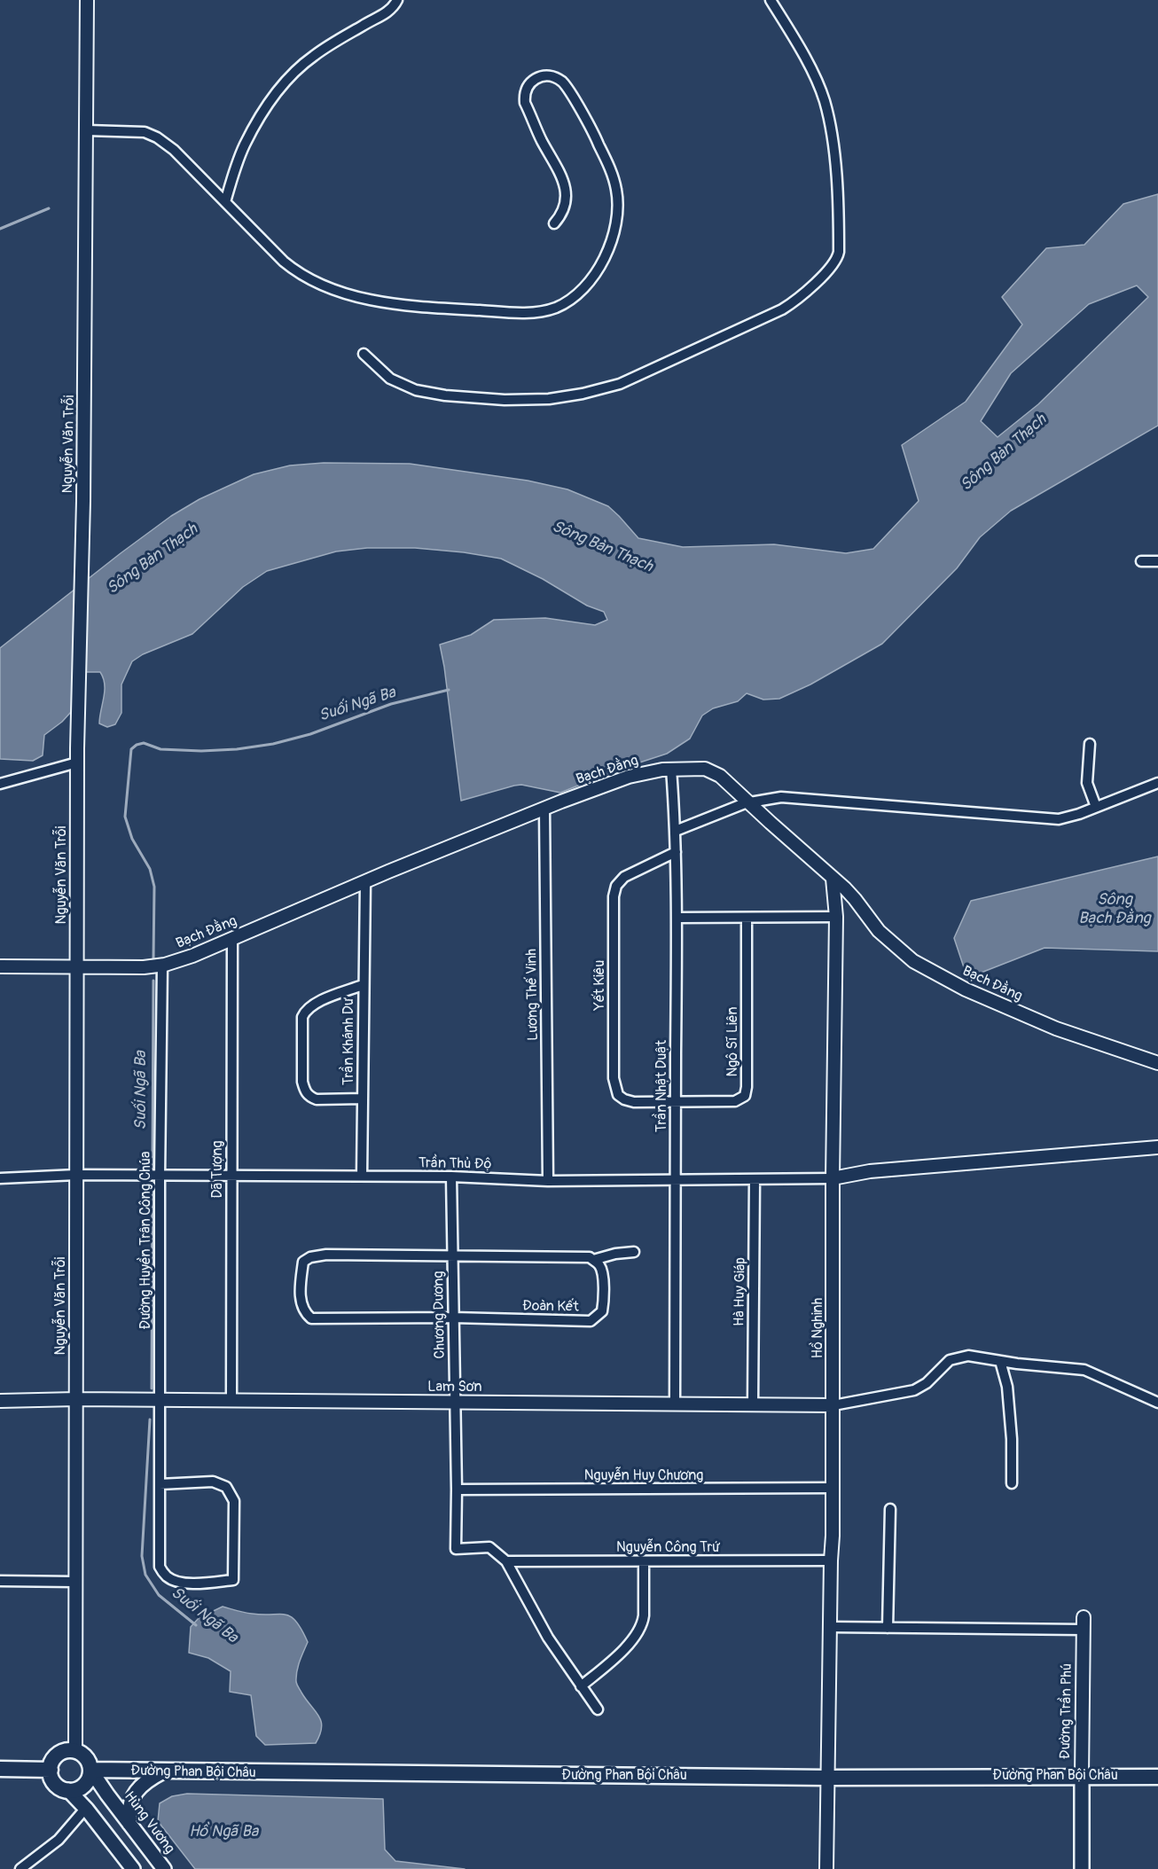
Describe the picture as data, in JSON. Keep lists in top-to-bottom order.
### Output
{
  "streets": {
    "main road": ["Đường Trần Phú", "Đường Phan Bội Châu", "Hùng Vương"],
    "street": [
      "Nguyễn Văn Trỗi",
      "Bạch Đằng",
      "Yết Kiêu",
      "Lương Thế Vinh",
      "Trần Khánh Dư",
      "Ngô Sĩ Liên",
      "Trần Nhật Duật",
      "Trần Thủ Độ",
      "Dã Tượng",
      "Đường Huyền Trân Công Chúa",
      "Hà Huy Giáp",
      "Đoàn Kết",
      "Chương Dương",
      "Hồ Nghinh",
      "Lam Sơn",
      "Nguyễn Huy Chương",
      "Nguyễn Công Trứ"
    ]
  },
  "crossings": [
    ["Nguyễn Văn Trỗi", "Bạch Đằng"],
    ["Nguyễn Văn Trỗi", "Trần Thủ Độ"],
    ["Nguyễn Văn Trỗi", "Lam Sơn"],
    ["Nguyễn Văn Trỗi", "Đường Phan Bội Châu"],
    ["Nguyễn Văn Trỗi", "Hùng Vương"],
    ["Bạch Đằng", "Lương Thế Vinh"],
    ["Bạch Đằng", "Trần Khánh Dư"],
    ["Bạch Đằng", "Trần Nhật Duật"],
    ["Bạch Đằng", "Dã Tượng"],
    ["Bạch Đằng", "Đường Huyền Trân Công Chúa"],
    ["Bạch Đằng", "Hồ Nghinh"],
    ["Yết Kiêu", "Ngô Sĩ Liên"],
    ["Yết Kiêu", "Trần Nhật Duật"],
    ["Lương Thế Vinh", "Trần Thủ Độ"],
    ["Trần Khánh Dư", "Trần Thủ Độ"],
    ["Ngô Sĩ Liên", "Trần Nhật Duật"],
    ["Trần Nhật Duật", "Trần Thủ Độ"],
    ["Trần Nhật Duật", "Lam Sơn"],
    ["Trần Thủ Độ", "Dã Tượng"],
    ["Trần Thủ Độ", "Đường Huyền Trân Công Chúa"],
    ["Trần Thủ Độ", "Hà Huy Giáp"],
    ["Trần Thủ Độ", "Chương Dương"],
    ["Trần Thủ Độ", "Hồ Nghinh"],
    ["Dã Tượng", "Lam Sơn"],
    ["Đường Huyền Trân Công Chúa", "Lam Sơn"],
    ["Hà Huy Giáp", "Lam Sơn"],
    ["Đoàn Kết", "Chương Dương"],
    ["Chương Dương", "Lam Sơn"],
    ["Chương Dương", "Nguyễn Huy Chương"],
    ["Chương Dương", "Nguyễn Công Trứ"],
    ["Hồ Nghinh", "Lam Sơn"],
    ["Hồ Nghinh", "Nguyễn Huy Chương"],
    ["Hồ Nghinh", "Nguyễn Công Trứ"],
    ["Hồ Nghinh", "Đường Phan Bội Châu"],
    ["Đường Trần Phú", "Đường Phan Bội Châu"],
    ["Đường Phan Bội Châu", "Hùng Vương"]
  ],
  "water": [
    "Sông Bàn Thạch",
    "Suối Ngã Ba",
    "Sông Bạch Đằng",
    "Hồ Ngã Ba"
  ]
}
